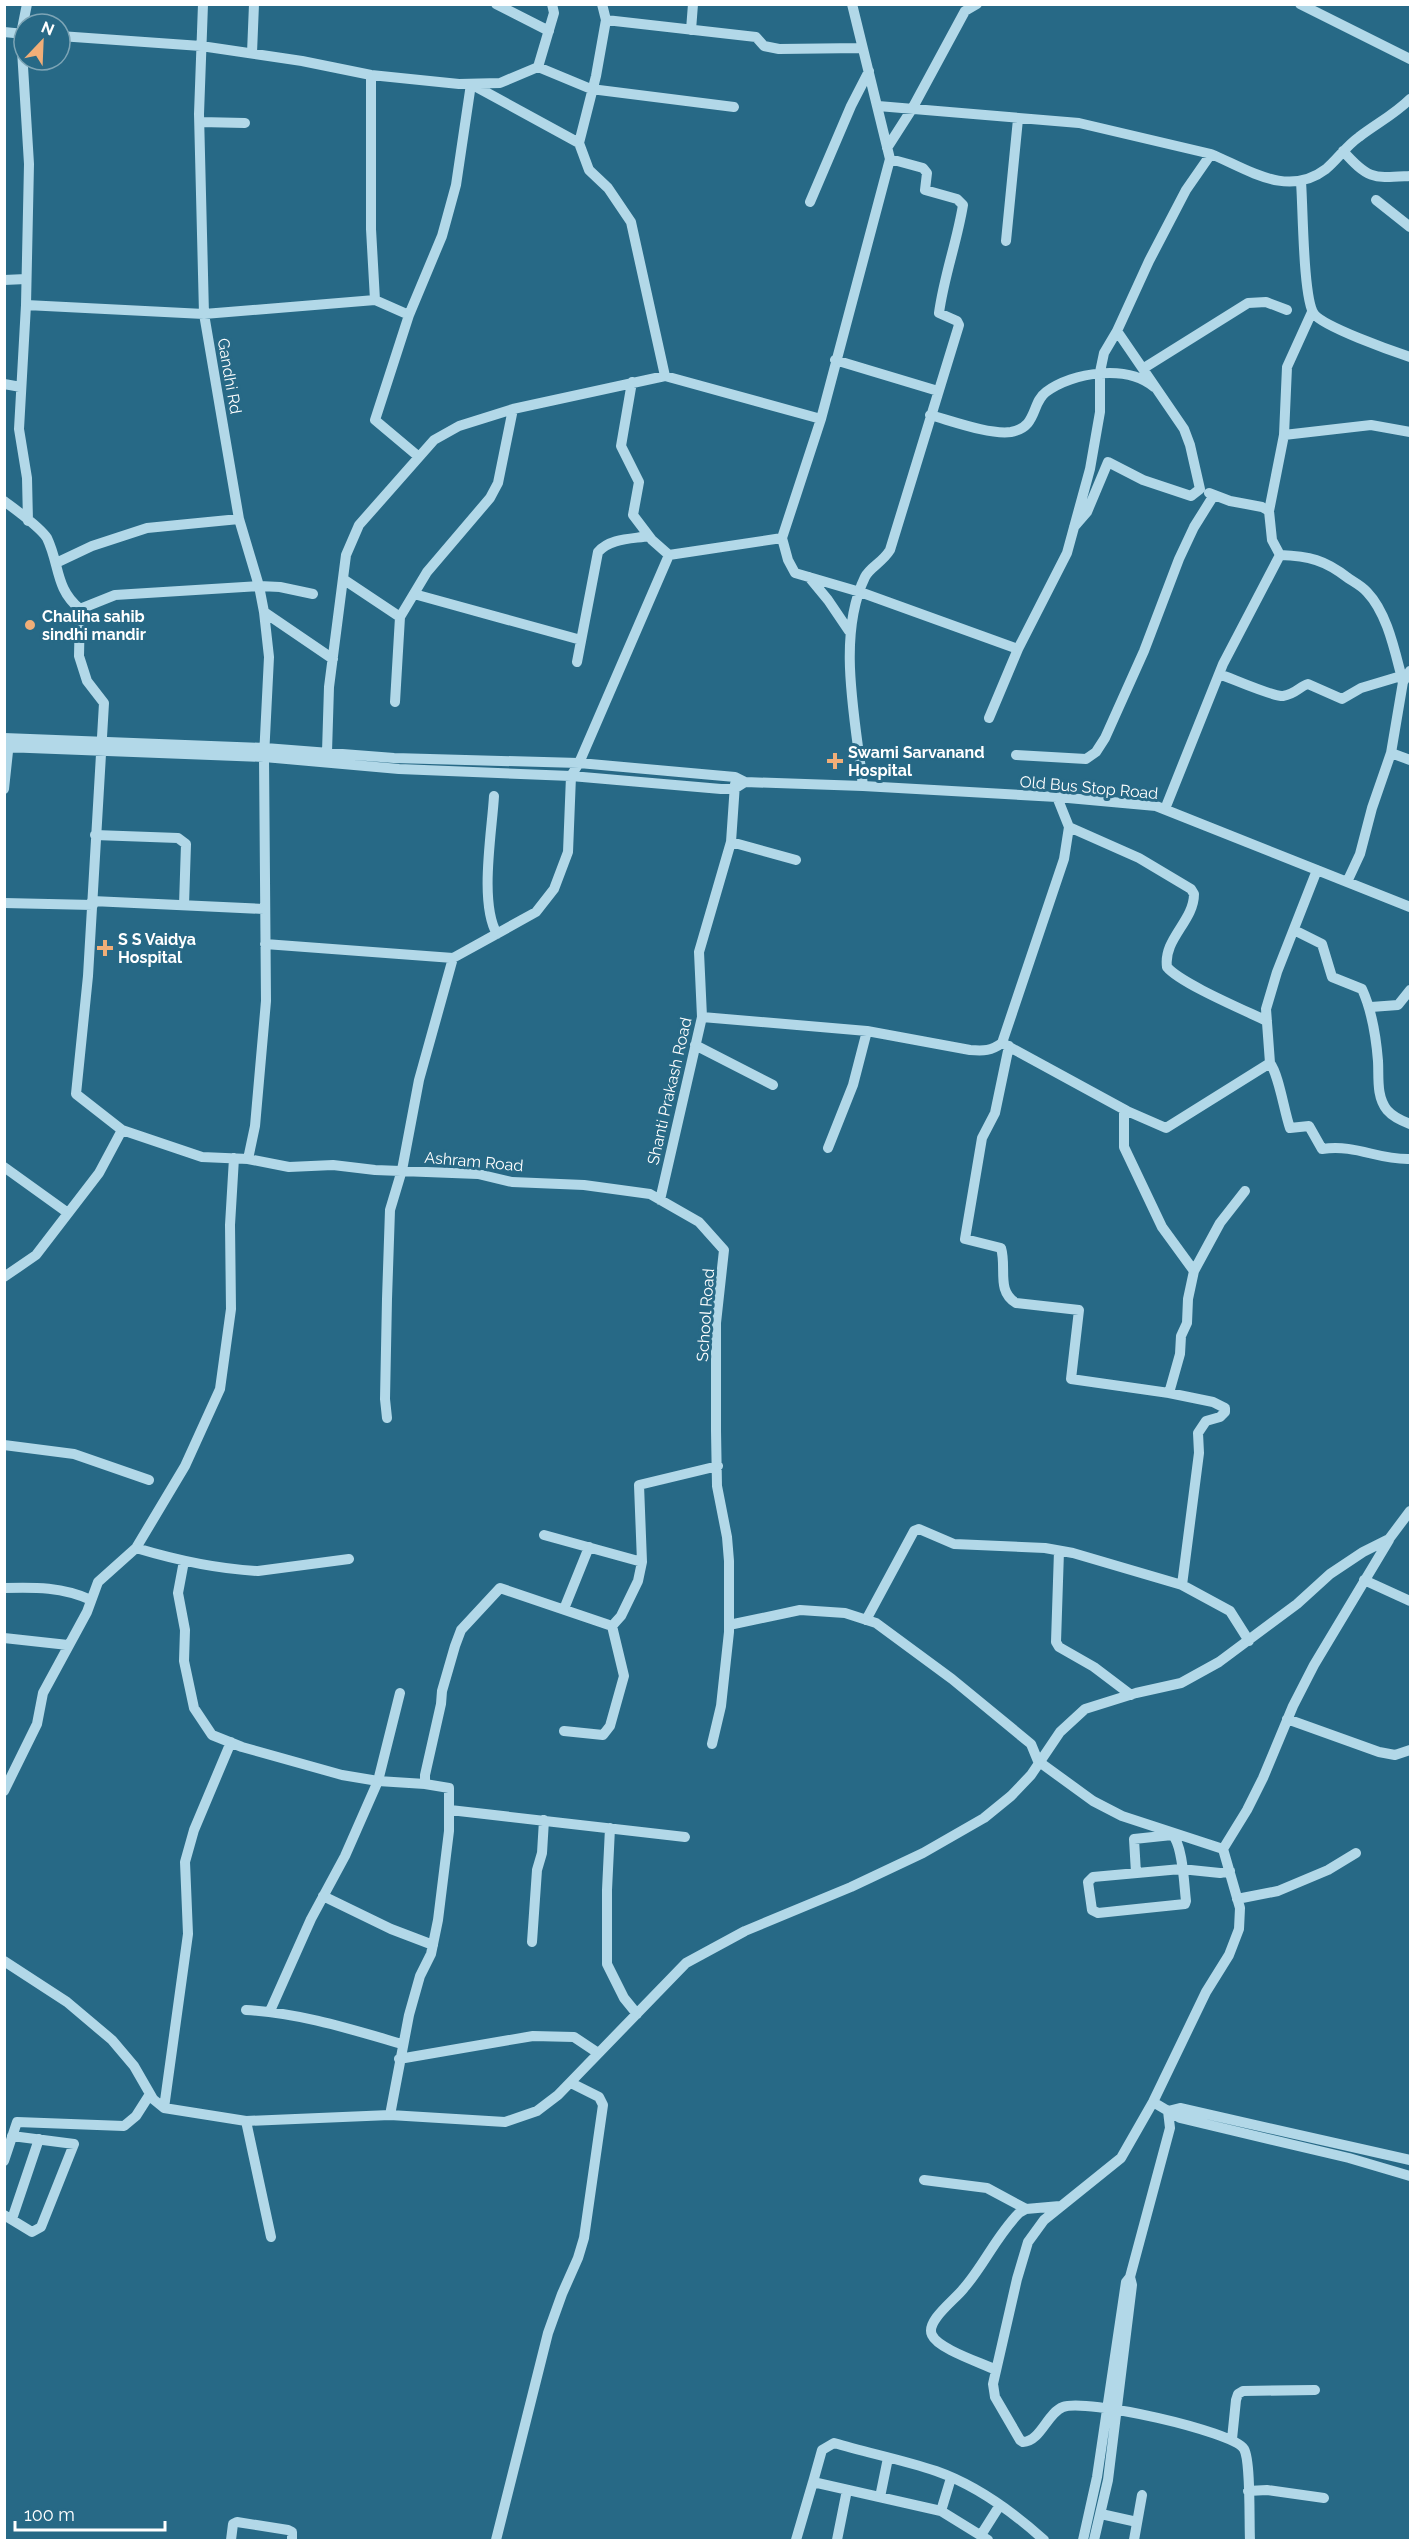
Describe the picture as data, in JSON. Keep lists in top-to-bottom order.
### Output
{
  "streets": {
    "street": [
      "Gandhi Rd",
      "Old Bus Stop Road",
      "Shanti Prakash Road",
      "Ashram Road",
      "School Road"
    ]
  },
  "crossings": [
    ["Gandhi Rd", "Old Bus Stop Road"],
    ["Gandhi Rd", "Ashram Road"],
    ["Old Bus Stop Road", "Shanti Prakash Road"],
    ["Shanti Prakash Road", "Ashram Road"],
    ["Shanti Prakash Road", "School Road"],
    ["Ashram Road", "School Road"]
  ],
  "places": {
    "other": ["Chaliha sahib sindhi mandir"],
    "health": ["Swami Sarvanand Hospital", "S S Vaidya Hospital"]
  },
  "scale_bar": "100 m",
  "north": "top right"
}
